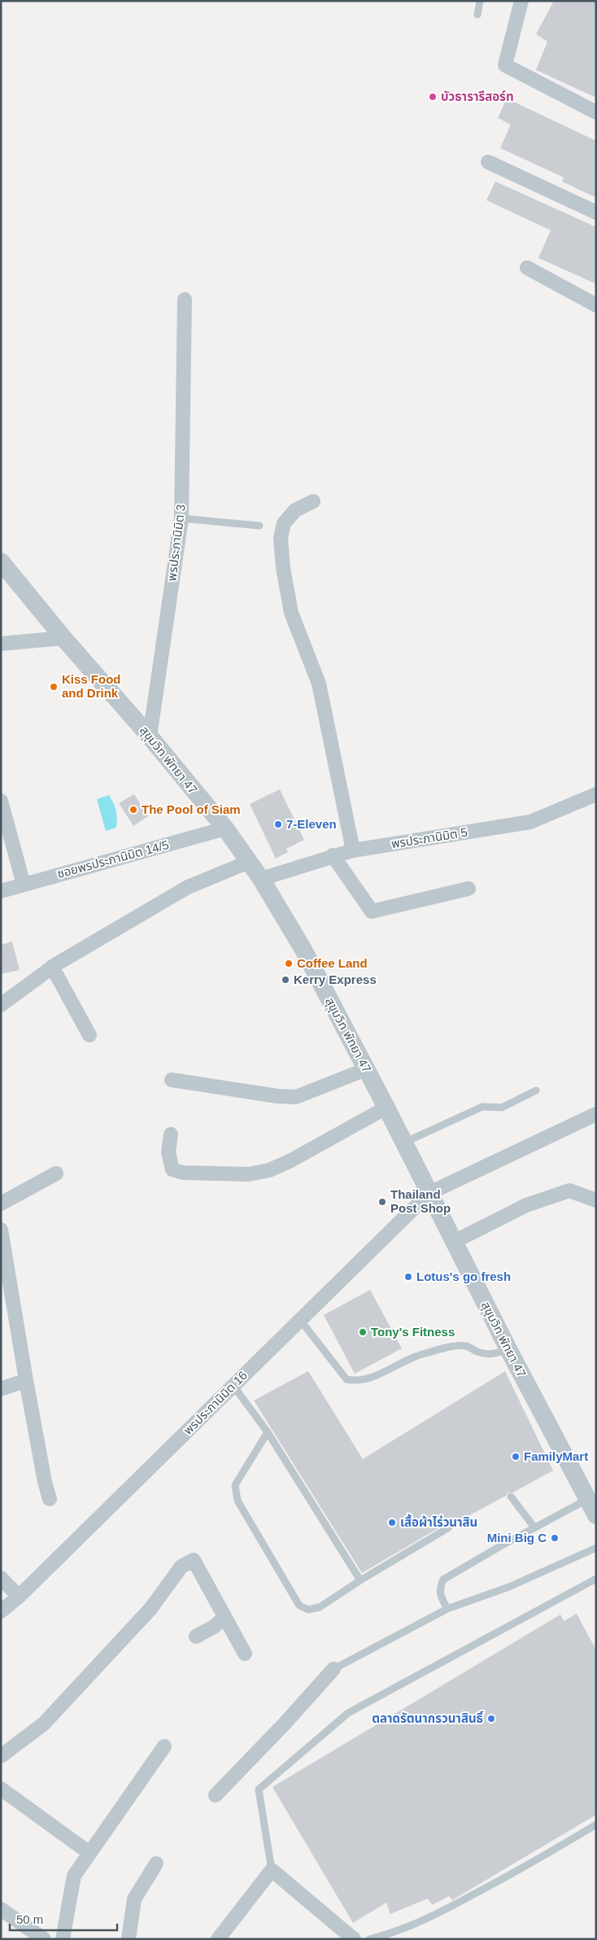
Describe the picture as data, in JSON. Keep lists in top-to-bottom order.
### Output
{
  "streets": {
    "street": [
      "พรประภานิมิต 3",
      "สุขุมวิท พัทยา 47",
      "พรประภานิมิต 5",
      "ซอยพรประภานิมิต 14/5",
      "พรประภานิมิต 16"
    ]
  },
  "crossings": [
    ["พรประภานิมิต 3", "สุขุมวิท พัทยา 47"],
    ["สุขุมวิท พัทยา 47", "พรประภานิมิต 5"],
    ["สุขุมวิท พัทยา 47", "ซอยพรประภานิมิต 14/5"],
    ["สุขุมวิท พัทยา 47", "พรประภานิมิต 16"]
  ],
  "places": [
    "บัวธารารีสอร์ท",
    "Kiss Food and Drink",
    "The Pool of Siam",
    "7-Eleven",
    "Coffee Land",
    "Kerry Express",
    "Thailand Post Shop",
    "Lotus's go fresh",
    "Tony's Fitness",
    "FamilyMart",
    "เสื้อผ้าไร่วนาสิน",
    "Mini Big C",
    "ตลาดรัตนากรวนาสินธิ์"
  ],
  "scale_bar": "50 m"
}
